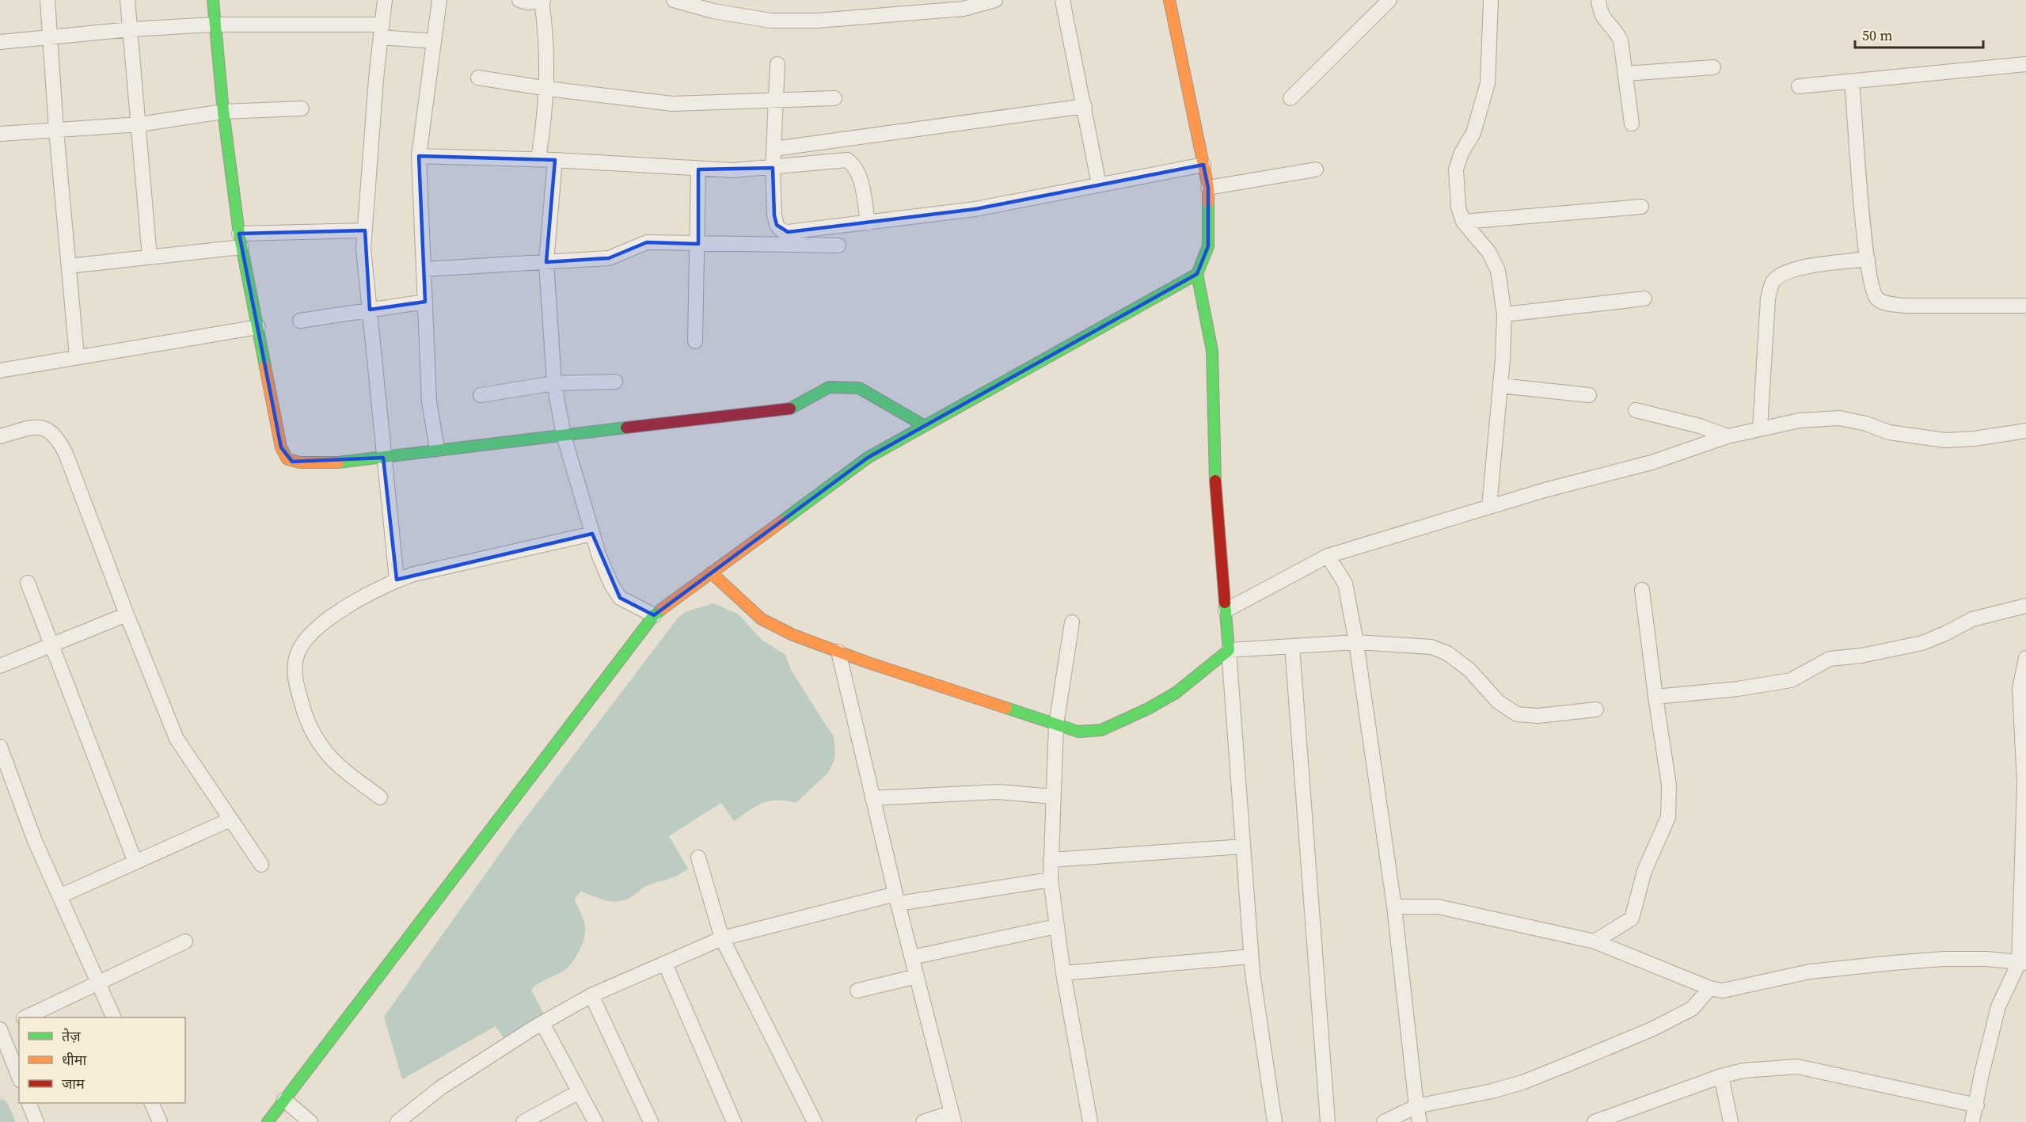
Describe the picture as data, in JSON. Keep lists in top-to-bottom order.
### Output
{
  "legend": ["तेज़", "धीमा", "जाम"],
  "scale_bar": "50 m"
}
